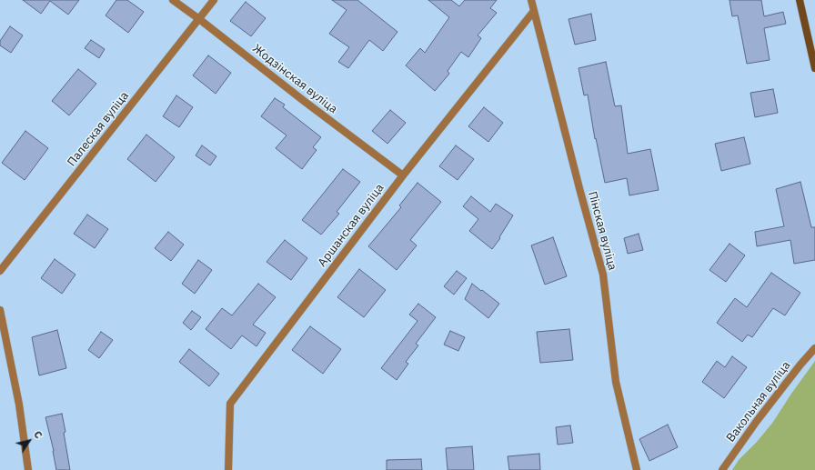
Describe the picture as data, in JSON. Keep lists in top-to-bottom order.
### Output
{
  "streets": {
    "street": [
      "Жодзінская вуліца",
      "Палеская вуліца",
      "Аршанская вуліца",
      "Пінская вуліца",
      "Вакольная вуліца"
    ]
  },
  "crossings": [
    ["Жодзінская вуліца", "Палеская вуліца"],
    ["Жодзінская вуліца", "Аршанская вуліца"],
    ["Аршанская вуліца", "Пінская вуліца"]
  ],
  "north": "top right"
}
